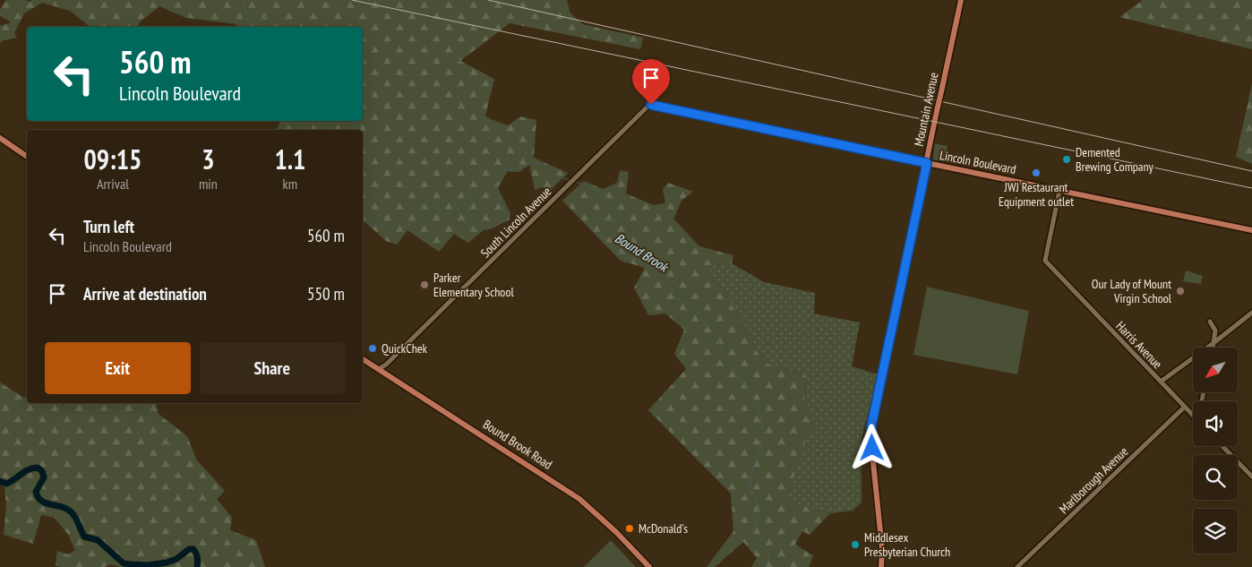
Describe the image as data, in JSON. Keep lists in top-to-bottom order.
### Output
{
  "streets": {
    "main road": ["Mountain Avenue", "Lincoln Boulevard", "Bound Brook Road"],
    "street": ["South Lincoln Avenue", "Harris Avenue", "Marlborough Avenue"]
  },
  "crossings": [
    ["Mountain Avenue", "Lincoln Boulevard"],
    ["Lincoln Boulevard", "South Lincoln Avenue"],
    ["Lincoln Boulevard", "Harris Avenue"],
    ["South Lincoln Avenue", "Bound Brook Road"],
    ["Harris Avenue", "Marlborough Avenue"]
  ],
  "water": ["Bound Brook"],
  "places": [
    "Demented Brewing Company",
    "JWJ Restaurant Equipment outlet",
    "Parker Elementary School",
    "Our Lady of Mount Virgin School",
    "QuickChek",
    "McDonald's",
    "Middlesex Presbyterian Church"
  ],
  "north": "bottom left",
  "page": {
    "turn": ["560 m", "Lincoln Boulevard"],
    "eta": [
      "09:15",
      "Arrival",
      "3",
      "min",
      "1.1",
      "km"
    ],
    "list": [
      {
        "name": "Turn left",
        "note": "Lincoln Boulevard",
        "value": "560 m"
      },
      {
        "name": "Arrive at destination",
        "value": "550 m"
      }
    ],
    "buttons": ["Exit", "Share"]
  }
}
